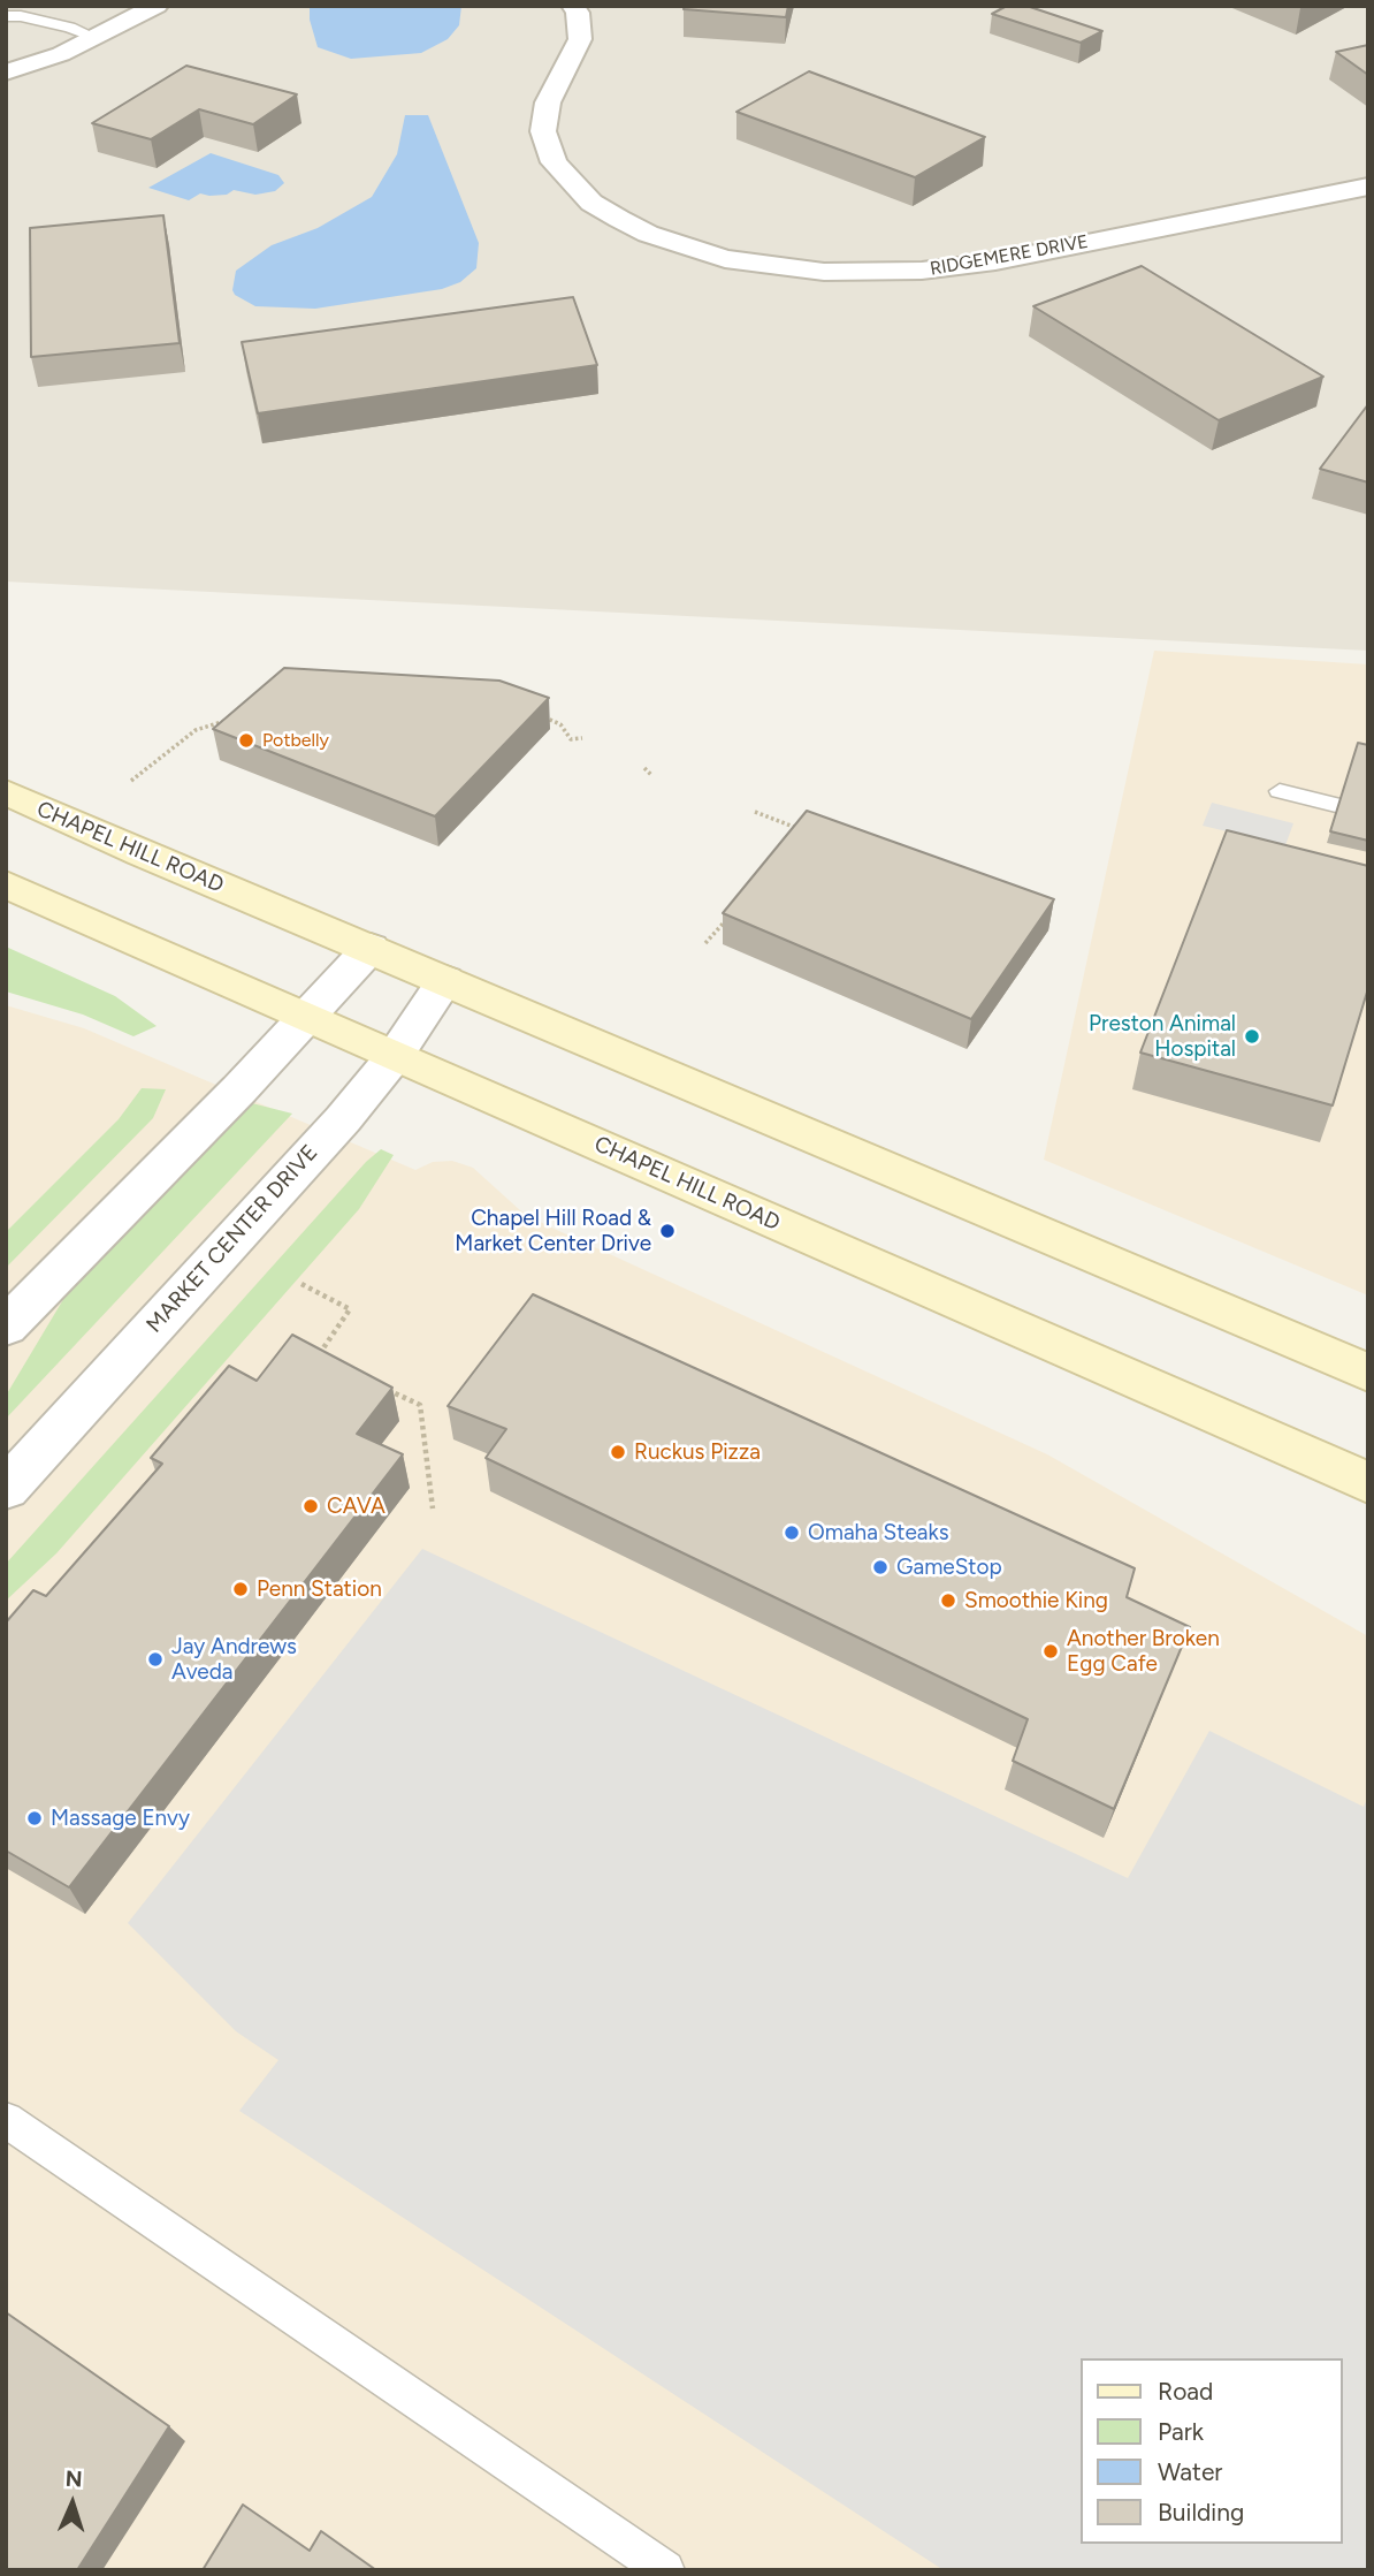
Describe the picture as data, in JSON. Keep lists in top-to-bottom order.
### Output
{
  "streets": {
    "main road": ["CHAPEL HILL ROAD"],
    "street": ["RIDGEMERE DRIVE", "MARKET CENTER DRIVE"]
  },
  "crossings": [
    ["CHAPEL HILL ROAD", "MARKET CENTER DRIVE"]
  ],
  "places": [
    "Potbelly",
    "Preston Animal Hospital",
    "Chapel Hill Road & Market Center Drive",
    "Ruckus Pizza",
    "CAVA",
    "Omaha Steaks",
    "GameStop",
    "Penn Station",
    "Smoothie King",
    "Another Broken Egg Cafe",
    "Jay Andrews Aveda",
    "Massage Envy"
  ],
  "legend": [
    "Road",
    "Park",
    "Water",
    "Building"
  ],
  "north": "top"
}
